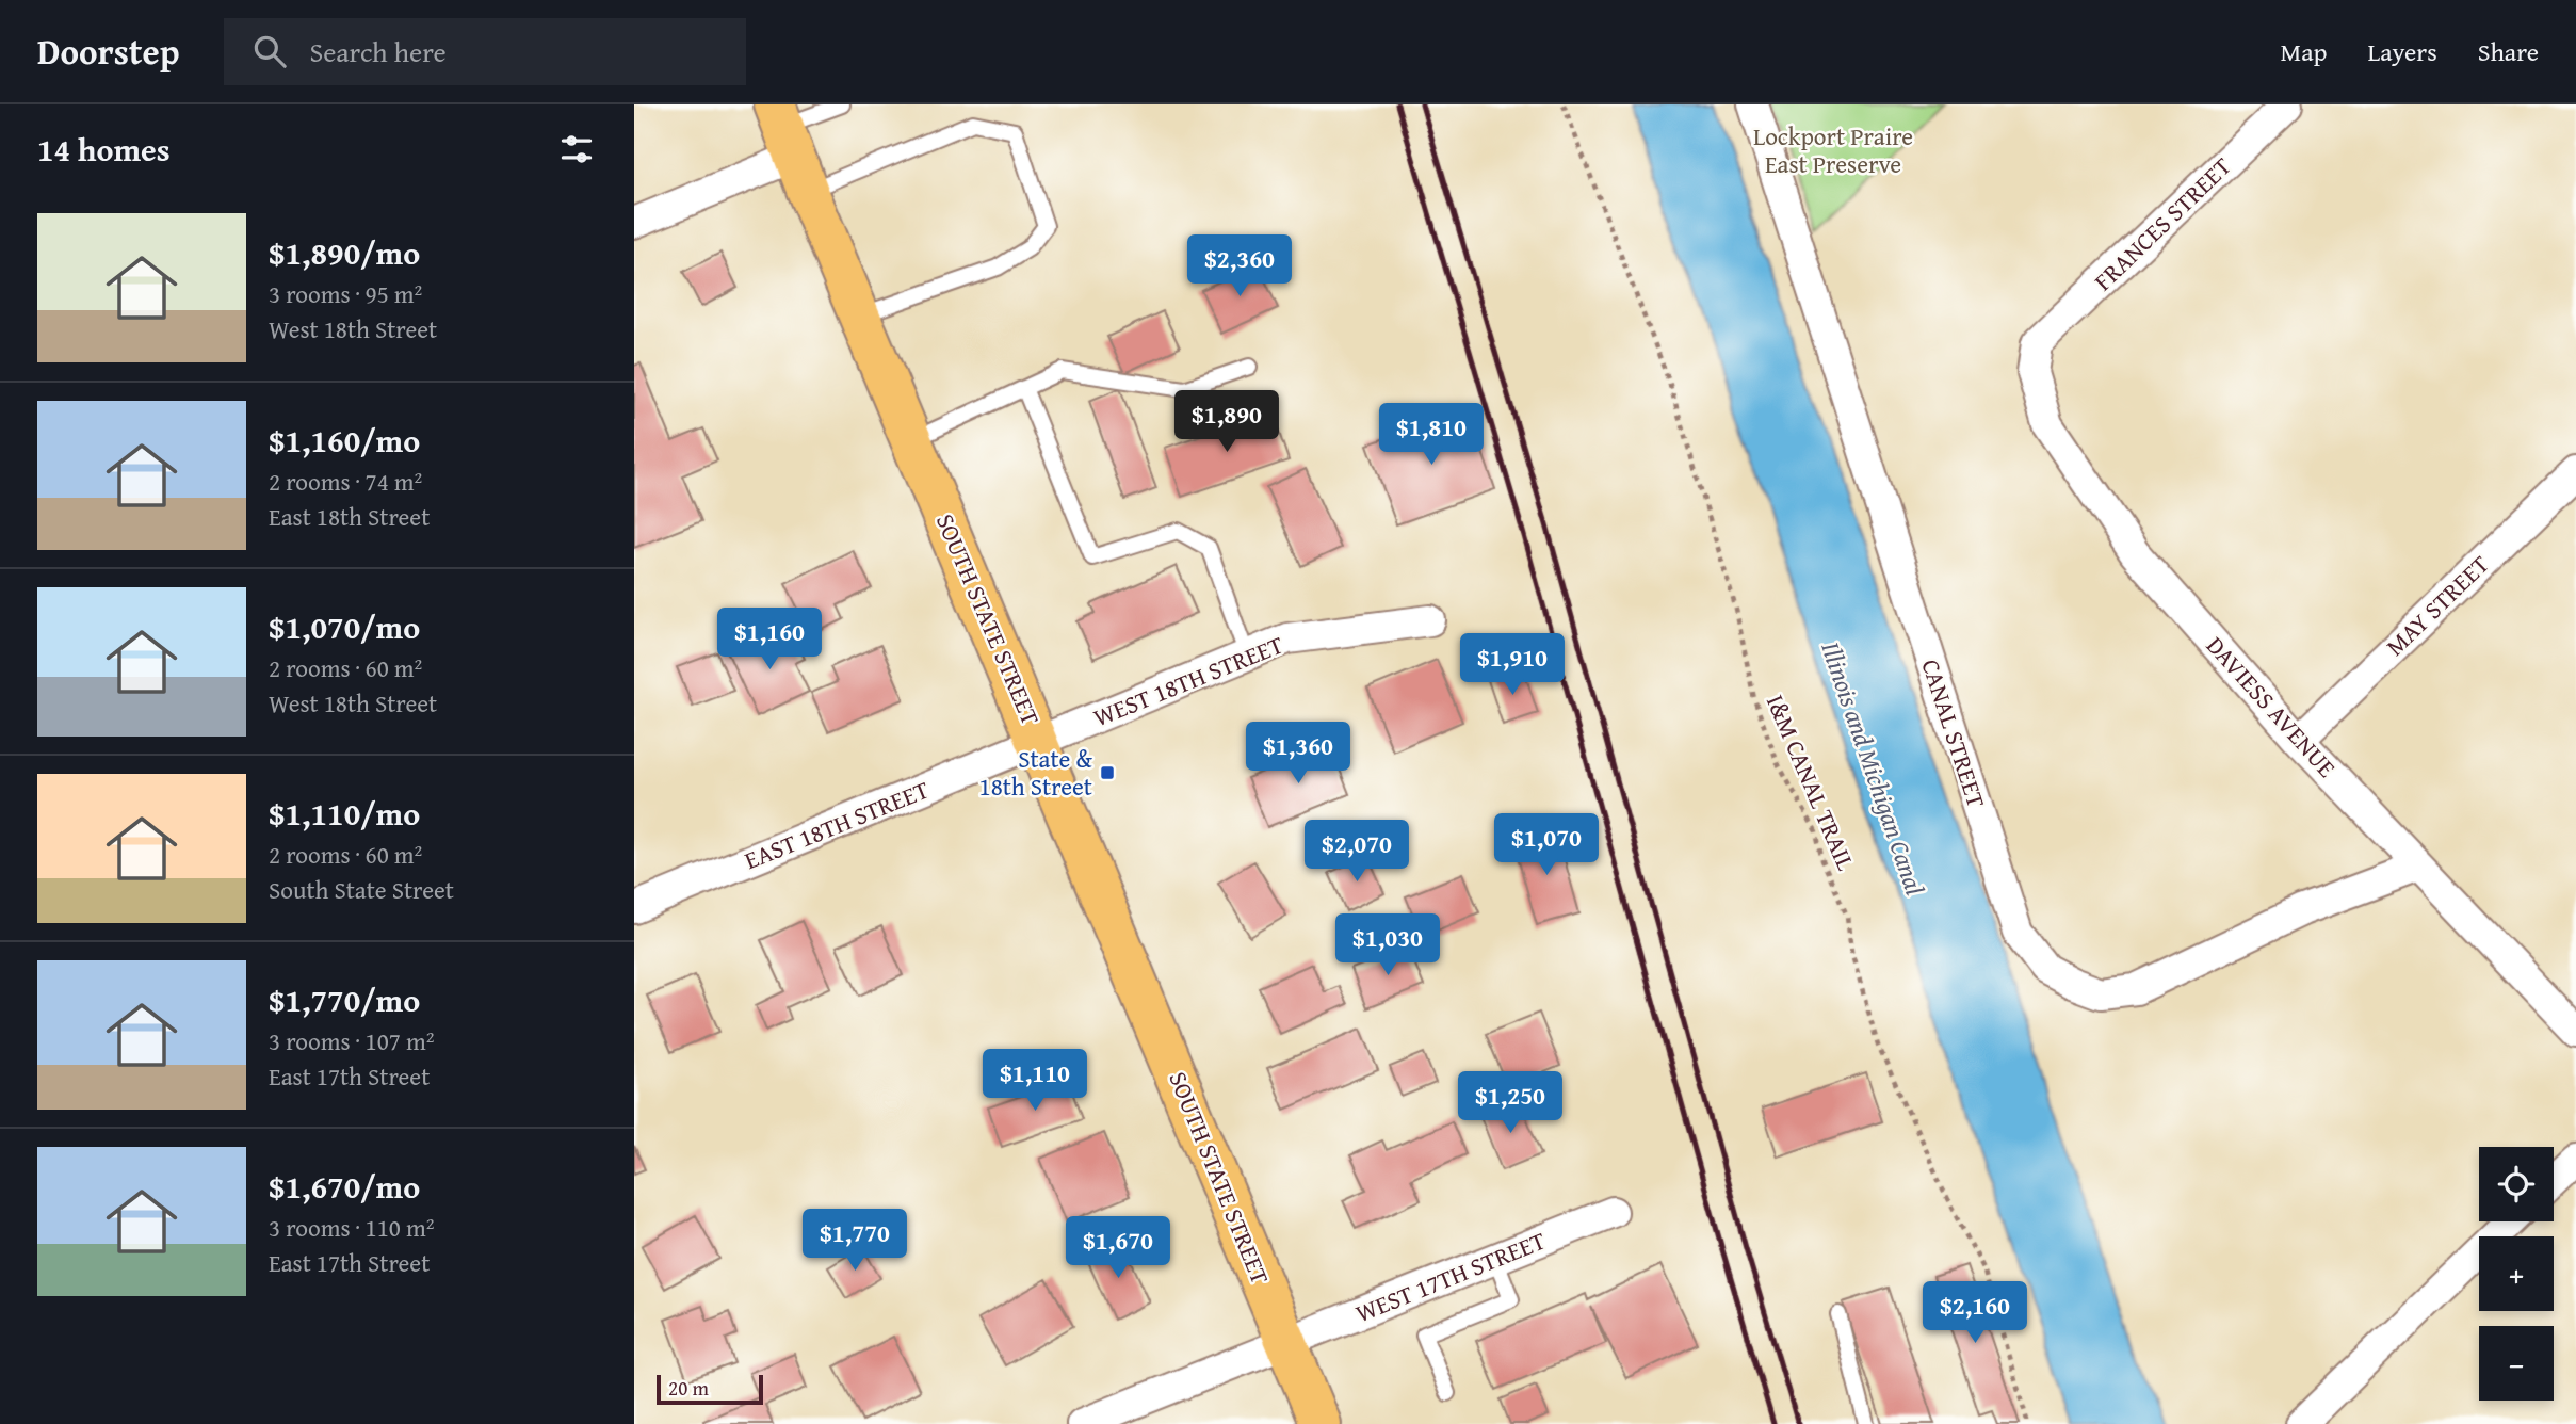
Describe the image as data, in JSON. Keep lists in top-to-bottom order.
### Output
{
  "streets": {
    "main road": ["SOUTH STATE STREET"],
    "street": [
      "FRANCES STREET",
      "MAY STREET",
      "WEST 18TH STREET",
      "DAVIESS AVENUE",
      "CANAL STREET",
      "EAST 18TH STREET",
      "WEST 17TH STREET"
    ],
    "path": ["I&M CANAL TRAIL"]
  },
  "crossings": [
    ["FRANCES STREET", "DAVIESS AVENUE"],
    ["MAY STREET", "DAVIESS AVENUE"],
    ["SOUTH STATE STREET", "WEST 18TH STREET"],
    ["SOUTH STATE STREET", "EAST 18TH STREET"],
    ["SOUTH STATE STREET", "WEST 17TH STREET"],
    ["WEST 18TH STREET", "EAST 18TH STREET"],
    ["DAVIESS AVENUE", "CANAL STREET"]
  ],
  "water": ["Illinois and Michigan Canal"],
  "parks": ["Lockport Praire East Preserve"],
  "places": {
    "transit": ["State & 18th Street"]
  },
  "scale_bar": "20 m",
  "page": {
    "header": "Doorstep",
    "search": "Search here",
    "nav": ["Map", "Layers", "Share"],
    "heading": "14 homes",
    "list": [
      {
        "name": "$1,890/mo",
        "note": "3 rooms · 95 m² · West 18th Street"
      },
      {
        "name": "$1,160/mo",
        "note": "2 rooms · 74 m² · East 18th Street"
      },
      {
        "name": "$1,070/mo",
        "note": "2 rooms · 60 m² · West 18th Street"
      },
      {
        "name": "$1,110/mo",
        "note": "2 rooms · 60 m² · South State Street"
      },
      {
        "name": "$1,770/mo",
        "note": "3 rooms · 107 m² · East 17th Street"
      },
      {
        "name": "$1,670/mo",
        "note": "3 rooms · 110 m² · East 17th Street"
      }
    ],
    "price": [
      "$2,360",
      "$1,890",
      "$1,810",
      "$1,160",
      "$1,910",
      "$1,360",
      "$1,070",
      "$2,070",
      "$1,030",
      "$1,110",
      "$1,250",
      "$1,770",
      "$1,670",
      "$2,160"
    ],
    "map_buttons": ["+", "−"],
    "scale": "20 m"
  }
}
